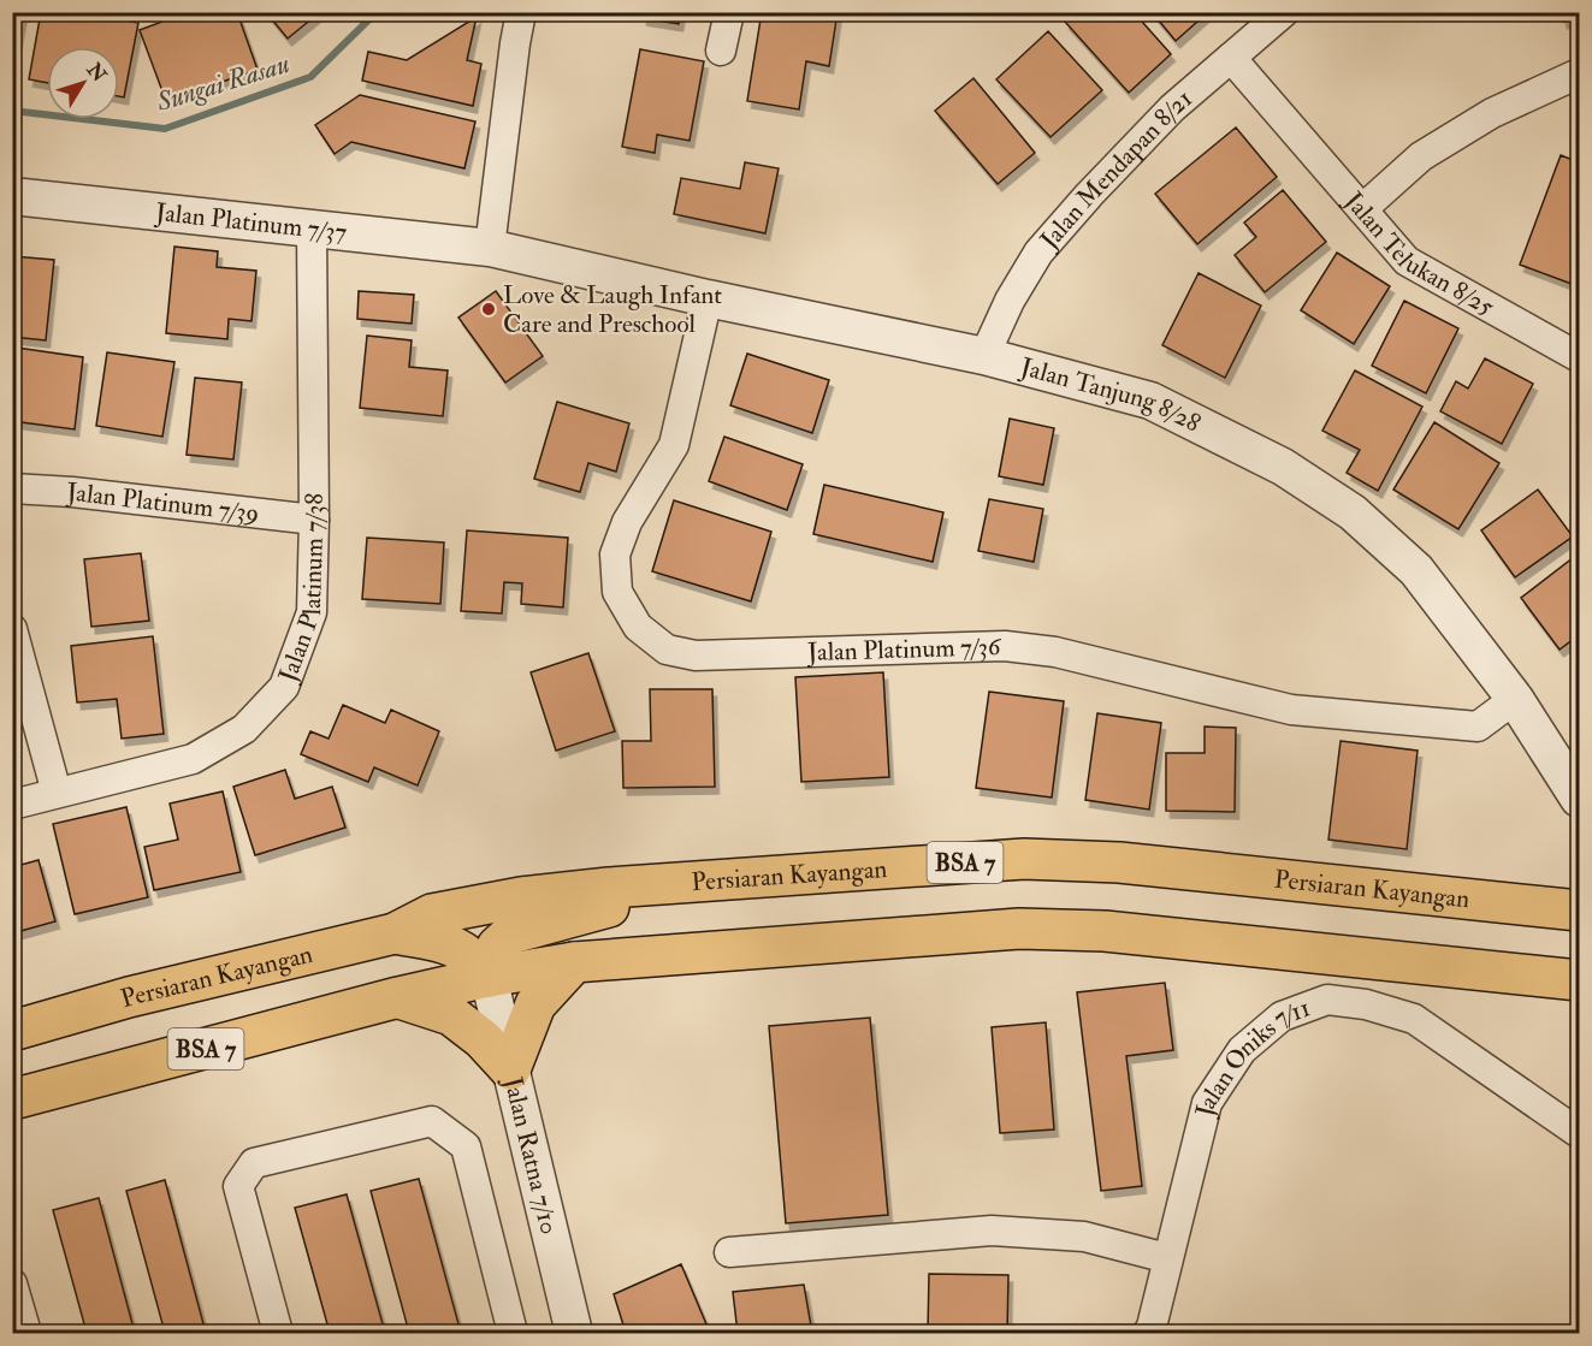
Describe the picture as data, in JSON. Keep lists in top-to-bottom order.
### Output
{
  "streets": {
    "main road": ["BSA 7", "Persiaran Kayangan"],
    "street": [
      "Jalan Mendapan 8/21",
      "Jalan Platinum 7/37",
      "Jalan Telukan 8/25",
      "Jalan Tanjung 8/28",
      "Jalan Platinum 7/39",
      "Jalan Platinum 7/38",
      "Jalan Platinum 7/36",
      "Jalan Oniks 7/11",
      "Jalan Ratna 7/10"
    ]
  },
  "crossings": [
    ["Jalan Mendapan 8/21", "Jalan Telukan 8/25"],
    ["Jalan Mendapan 8/21", "Jalan Tanjung 8/28"],
    ["Jalan Platinum 7/37", "Jalan Tanjung 8/28"],
    ["Jalan Platinum 7/37", "Jalan Platinum 7/38"],
    ["Jalan Tanjung 8/28", "Jalan Platinum 7/36"],
    ["Jalan Platinum 7/39", "Jalan Platinum 7/38"],
    ["BSA 7", "Jalan Ratna 7/10"]
  ],
  "water": ["Sungai Rasau"],
  "places": ["Love & Laugh Infant Care and Preschool"],
  "north": "top right"
}
